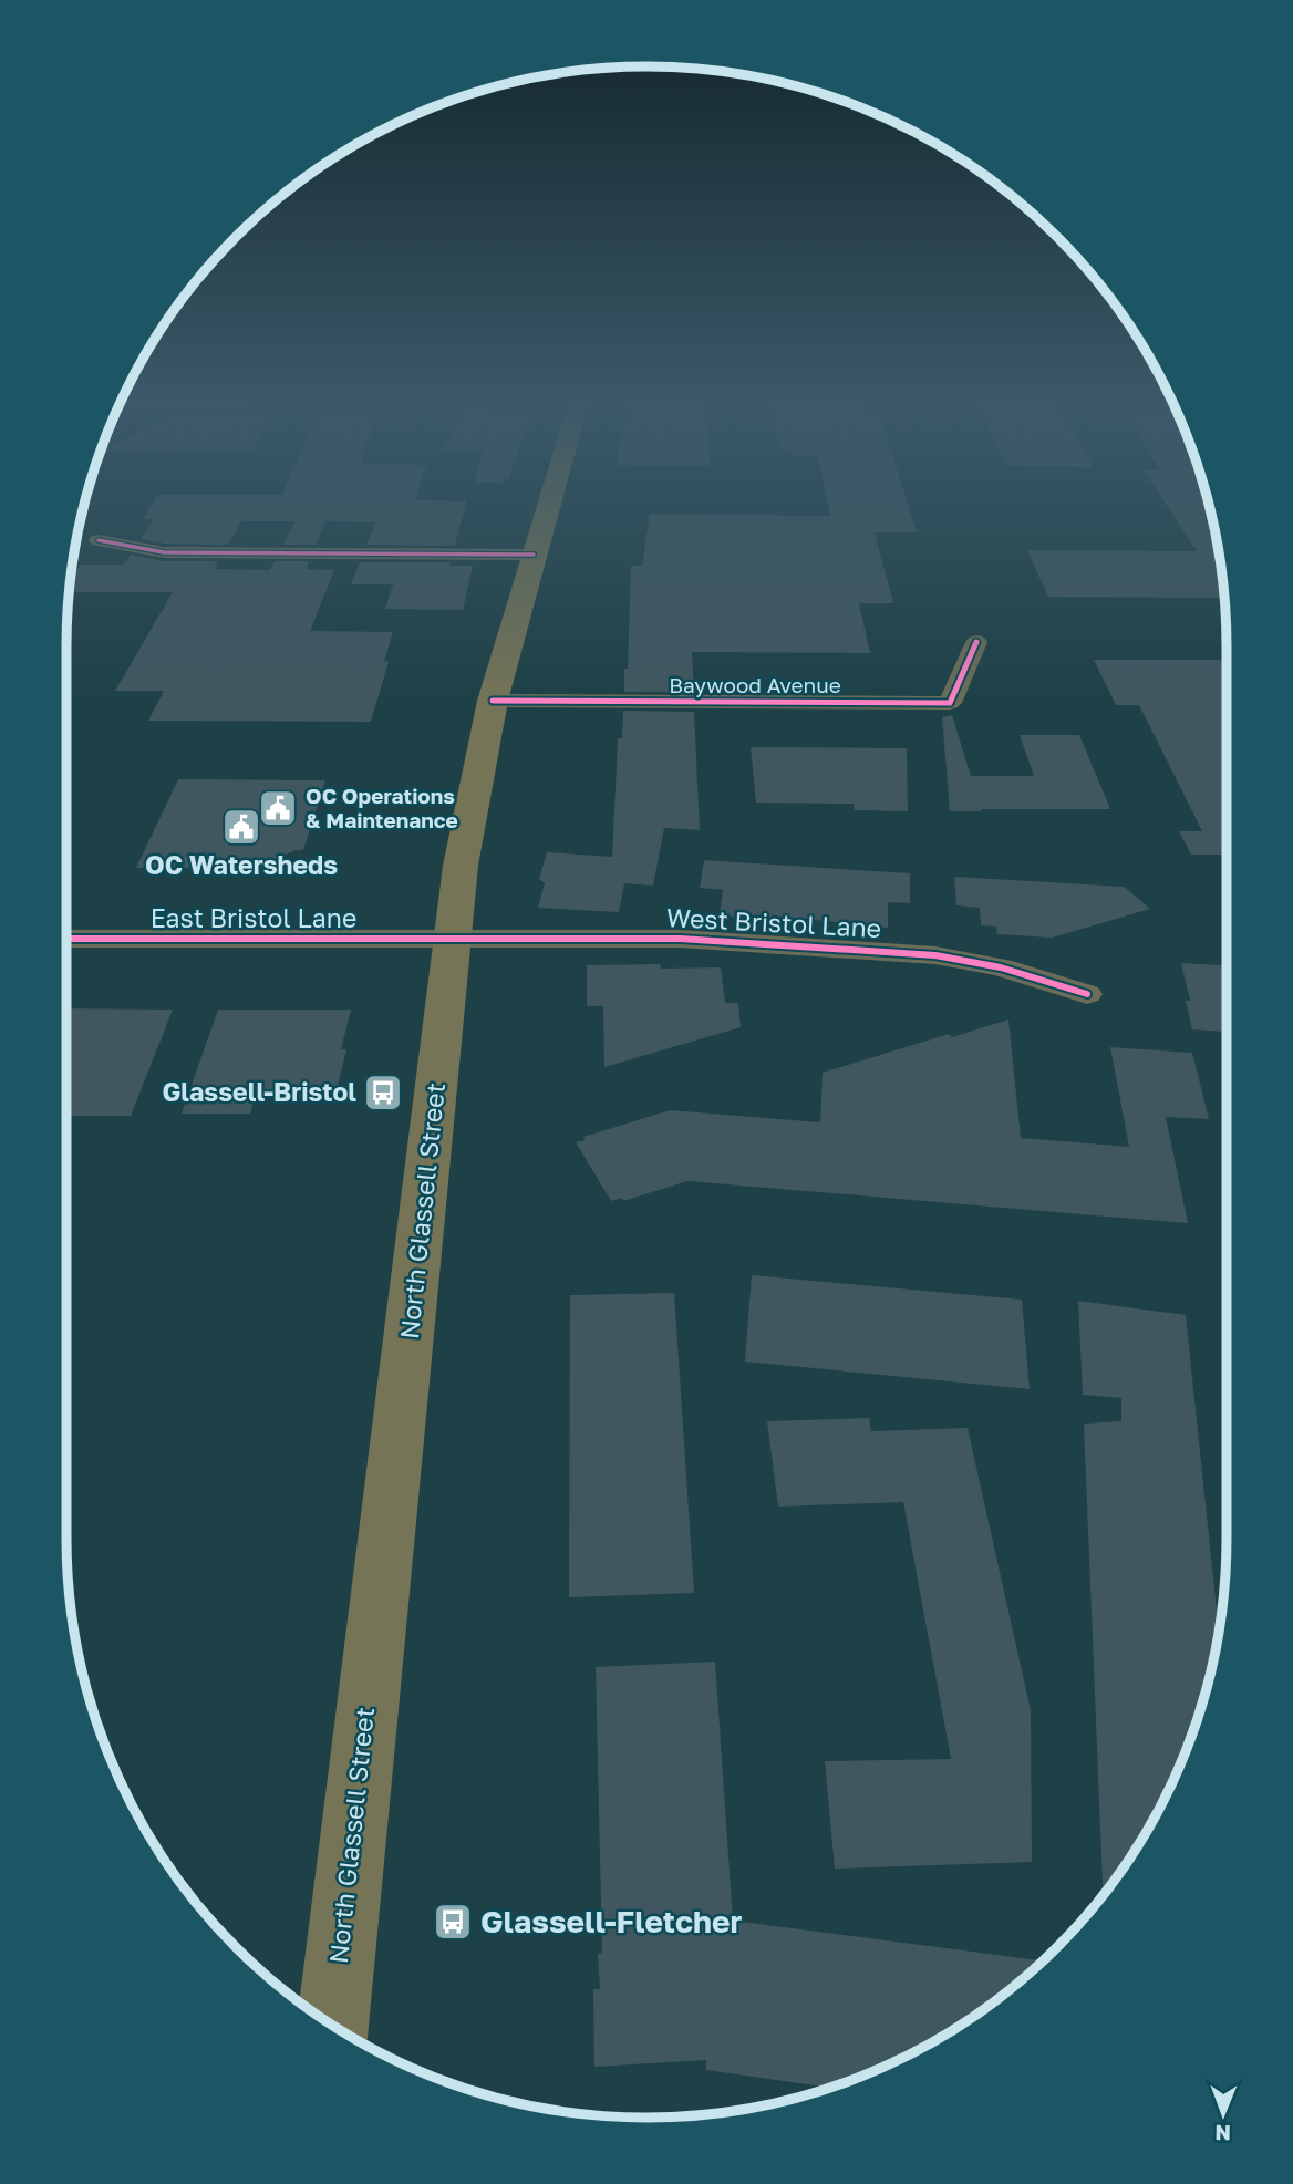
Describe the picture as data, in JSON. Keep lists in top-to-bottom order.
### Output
{
  "streets": {
    "main road": ["North Glassell Street"],
    "street": ["Baywood Avenue", "East Bristol Lane", "West Bristol Lane"]
  },
  "crossings": [
    ["Baywood Avenue", "North Glassell Street"],
    ["East Bristol Lane", "West Bristol Lane"],
    ["East Bristol Lane", "North Glassell Street"],
    ["West Bristol Lane", "North Glassell Street"]
  ],
  "places": {
    "public building": ["OC Operations & Maintenance", "OC Watersheds"],
    "bus stop": ["Glassell-Bristol", "Glassell-Fletcher"]
  },
  "north": "bottom"
}
